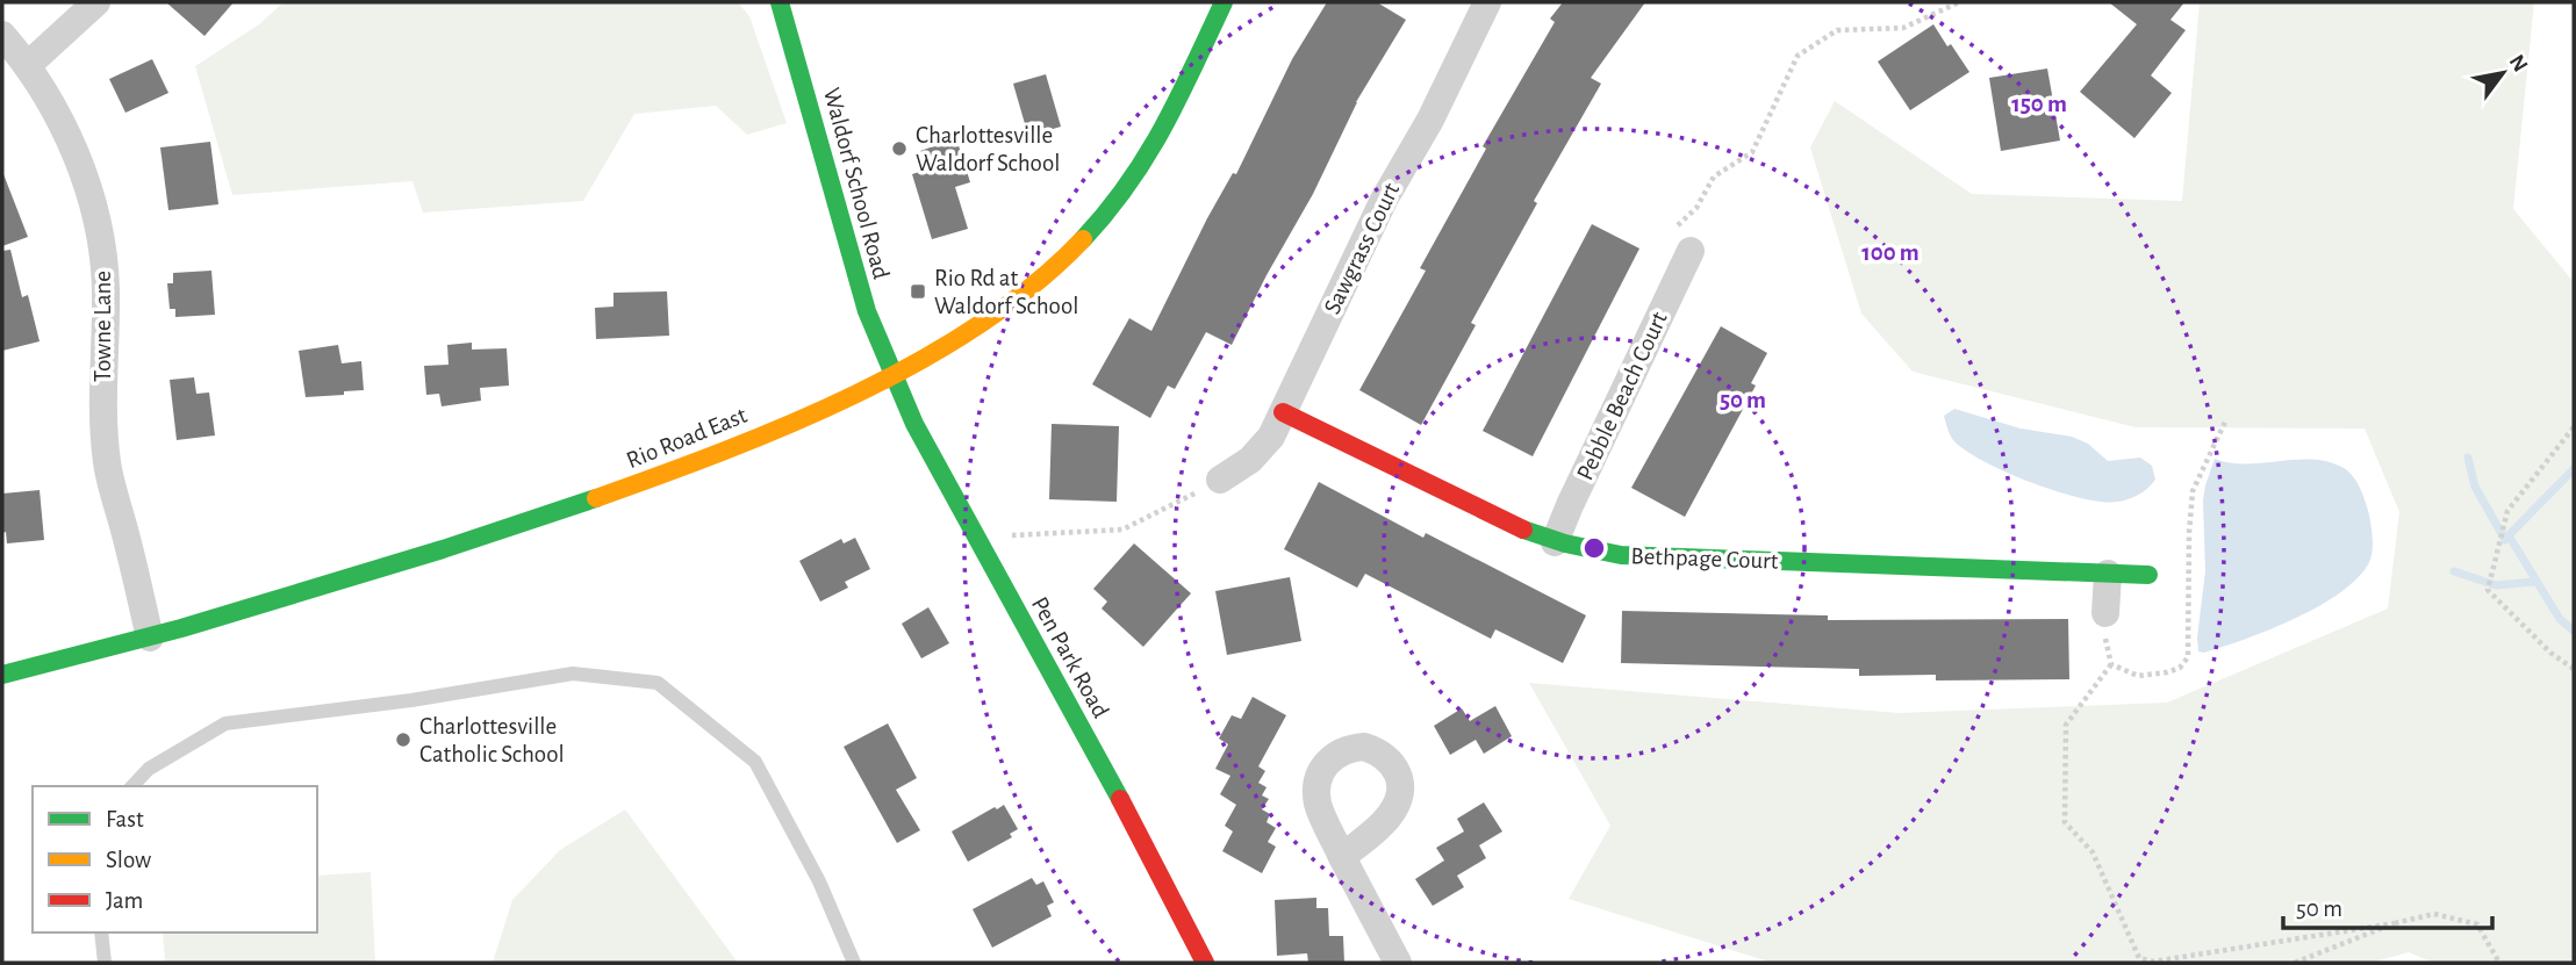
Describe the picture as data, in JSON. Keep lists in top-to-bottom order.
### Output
{
  "streets": {
    "street": [
      "Waldorf School Road",
      "Sawgrass Court",
      "Towne Lane",
      "Pebble Beach Court",
      "Rio Road East",
      "Bethpage Court",
      "Pen Park Road"
    ]
  },
  "crossings": [
    ["Waldorf School Road", "Rio Road East"],
    ["Waldorf School Road", "Pen Park Road"],
    ["Sawgrass Court", "Bethpage Court"],
    ["Towne Lane", "Rio Road East"],
    ["Pebble Beach Court", "Bethpage Court"],
    ["Rio Road East", "Pen Park Road"]
  ],
  "places": {
    "other": ["Charlottesville Waldorf School", "Charlottesville Catholic School"],
    "transit": ["Rio Rd at Waldorf School"]
  },
  "legend": ["Fast", "Slow", "Jam"],
  "scale_bar": "50 m",
  "north": "top right",
  "rings": ["150 m", "100 m", "50 m"]
}
